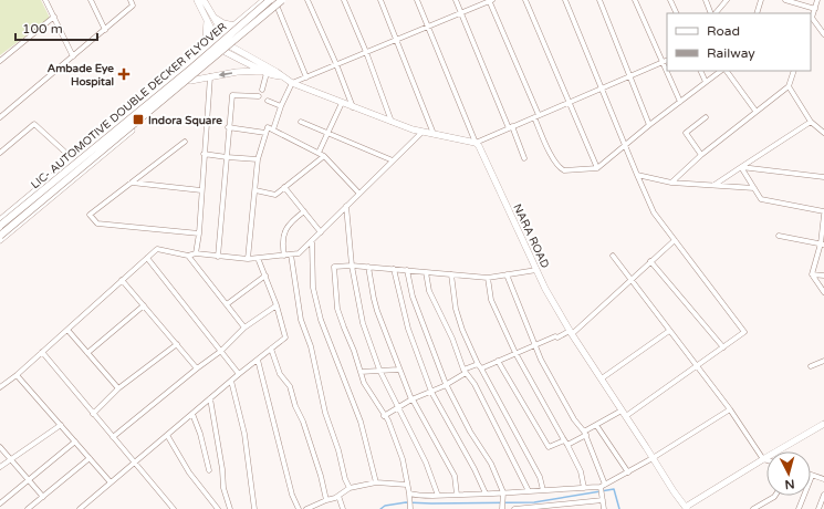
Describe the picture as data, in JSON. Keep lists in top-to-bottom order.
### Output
{
  "streets": {
    "main road": ["LIC- AUTOMOTIVE DOUBLE DECKER FLYOVER", "NARA ROAD"]
  },
  "places": {
    "health": ["Ambade Eye Hospital"],
    "transit": ["Indora Square"]
  },
  "legend": ["Road", "Railway"],
  "scale_bar": "100 m",
  "north": "bottom"
}
